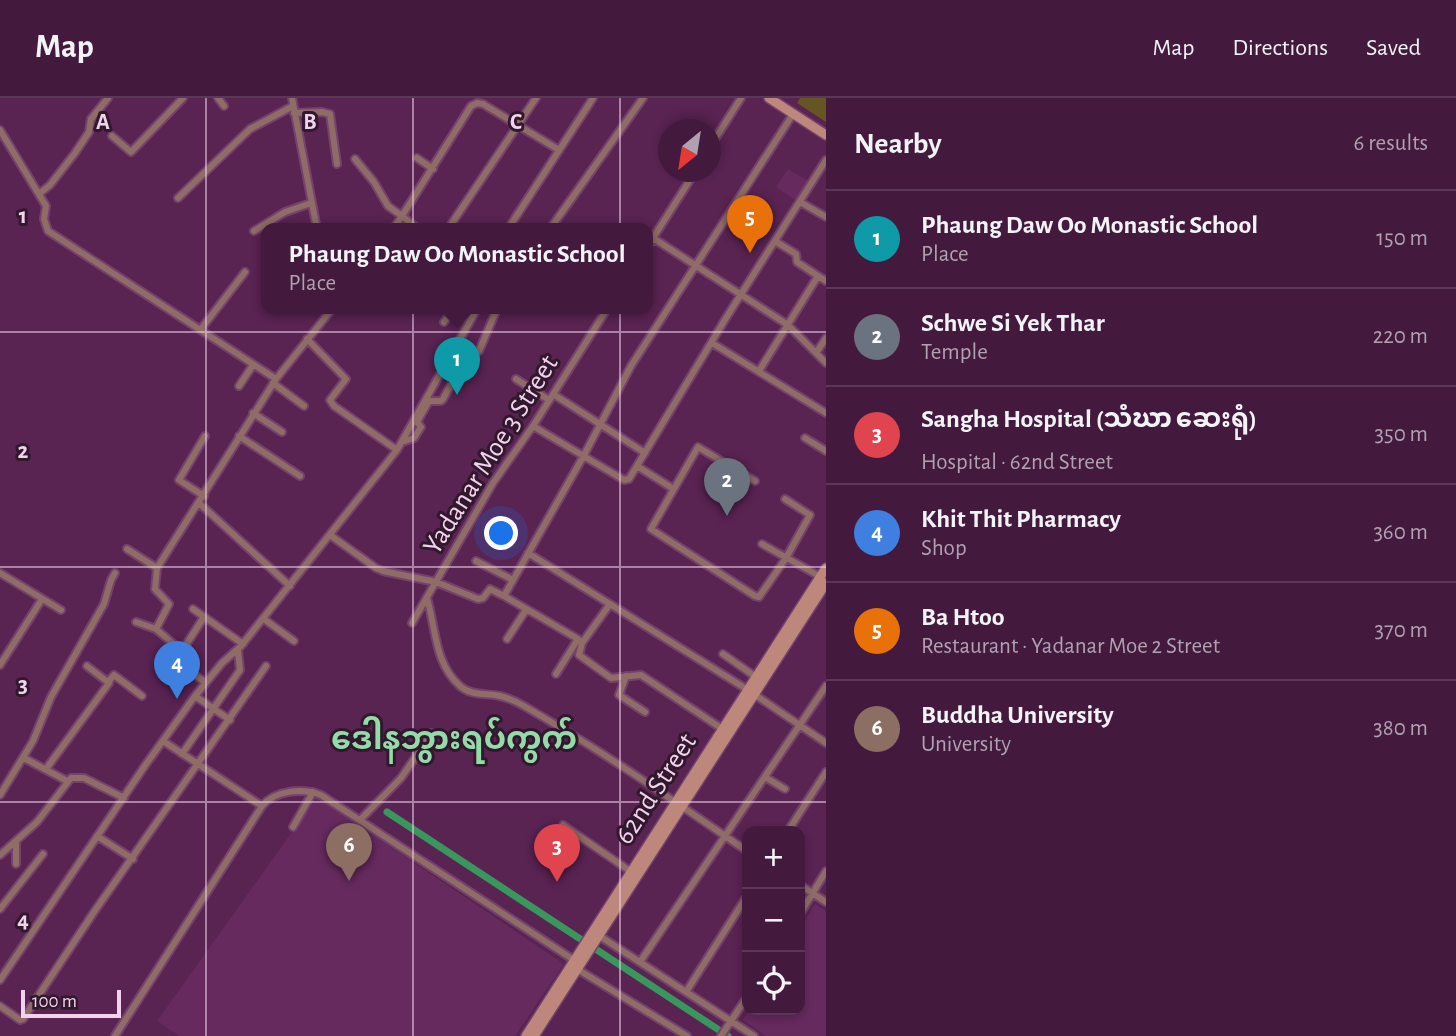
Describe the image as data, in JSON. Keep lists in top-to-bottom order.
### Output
{
  "streets": {
    "main road": ["62nd Street"],
    "street": ["Yadanar Moe 3 Street"]
  },
  "districts": ["ဒေါနဘွားရပ်ကွက်"],
  "scale_bar": "100 m",
  "north": "bottom left",
  "page": {
    "header": "Map",
    "nav": ["Map", "Directions", "Saved"],
    "heading": ["Nearby", "6 results"],
    "list": [
      {
        "mark": "1",
        "name": "Phaung Daw Oo Monastic School",
        "note": "Place",
        "value": "150 m"
      },
      {
        "mark": "2",
        "name": "Schwe Si Yek Thar",
        "note": "Temple",
        "value": "220 m"
      },
      {
        "mark": "3",
        "name": "Sangha Hospital (သံဃာ ဆေးရုံ)",
        "note": "Hospital · 62nd Street",
        "value": "350 m"
      },
      {
        "mark": "4",
        "name": "Khit Thit Pharmacy",
        "note": "Shop",
        "value": "360 m"
      },
      {
        "mark": "5",
        "name": "Ba Htoo",
        "note": "Restaurant · Yadanar Moe 2 Street",
        "value": "370 m"
      },
      {
        "mark": "6",
        "name": "Buddha University",
        "note": "University",
        "value": "380 m"
      }
    ],
    "pins": [
      "5",
      "1",
      "2",
      "4",
      "6",
      "3"
    ],
    "popup": ["Phaung Daw Oo Monastic School", "Place"],
    "map_buttons": ["+", "−"],
    "scale": "100 m"
  },
  "grid": {
    "columns": ["A", "B", "C"],
    "rows": [
      "1",
      "2",
      "3",
      "4"
    ]
  }
}
